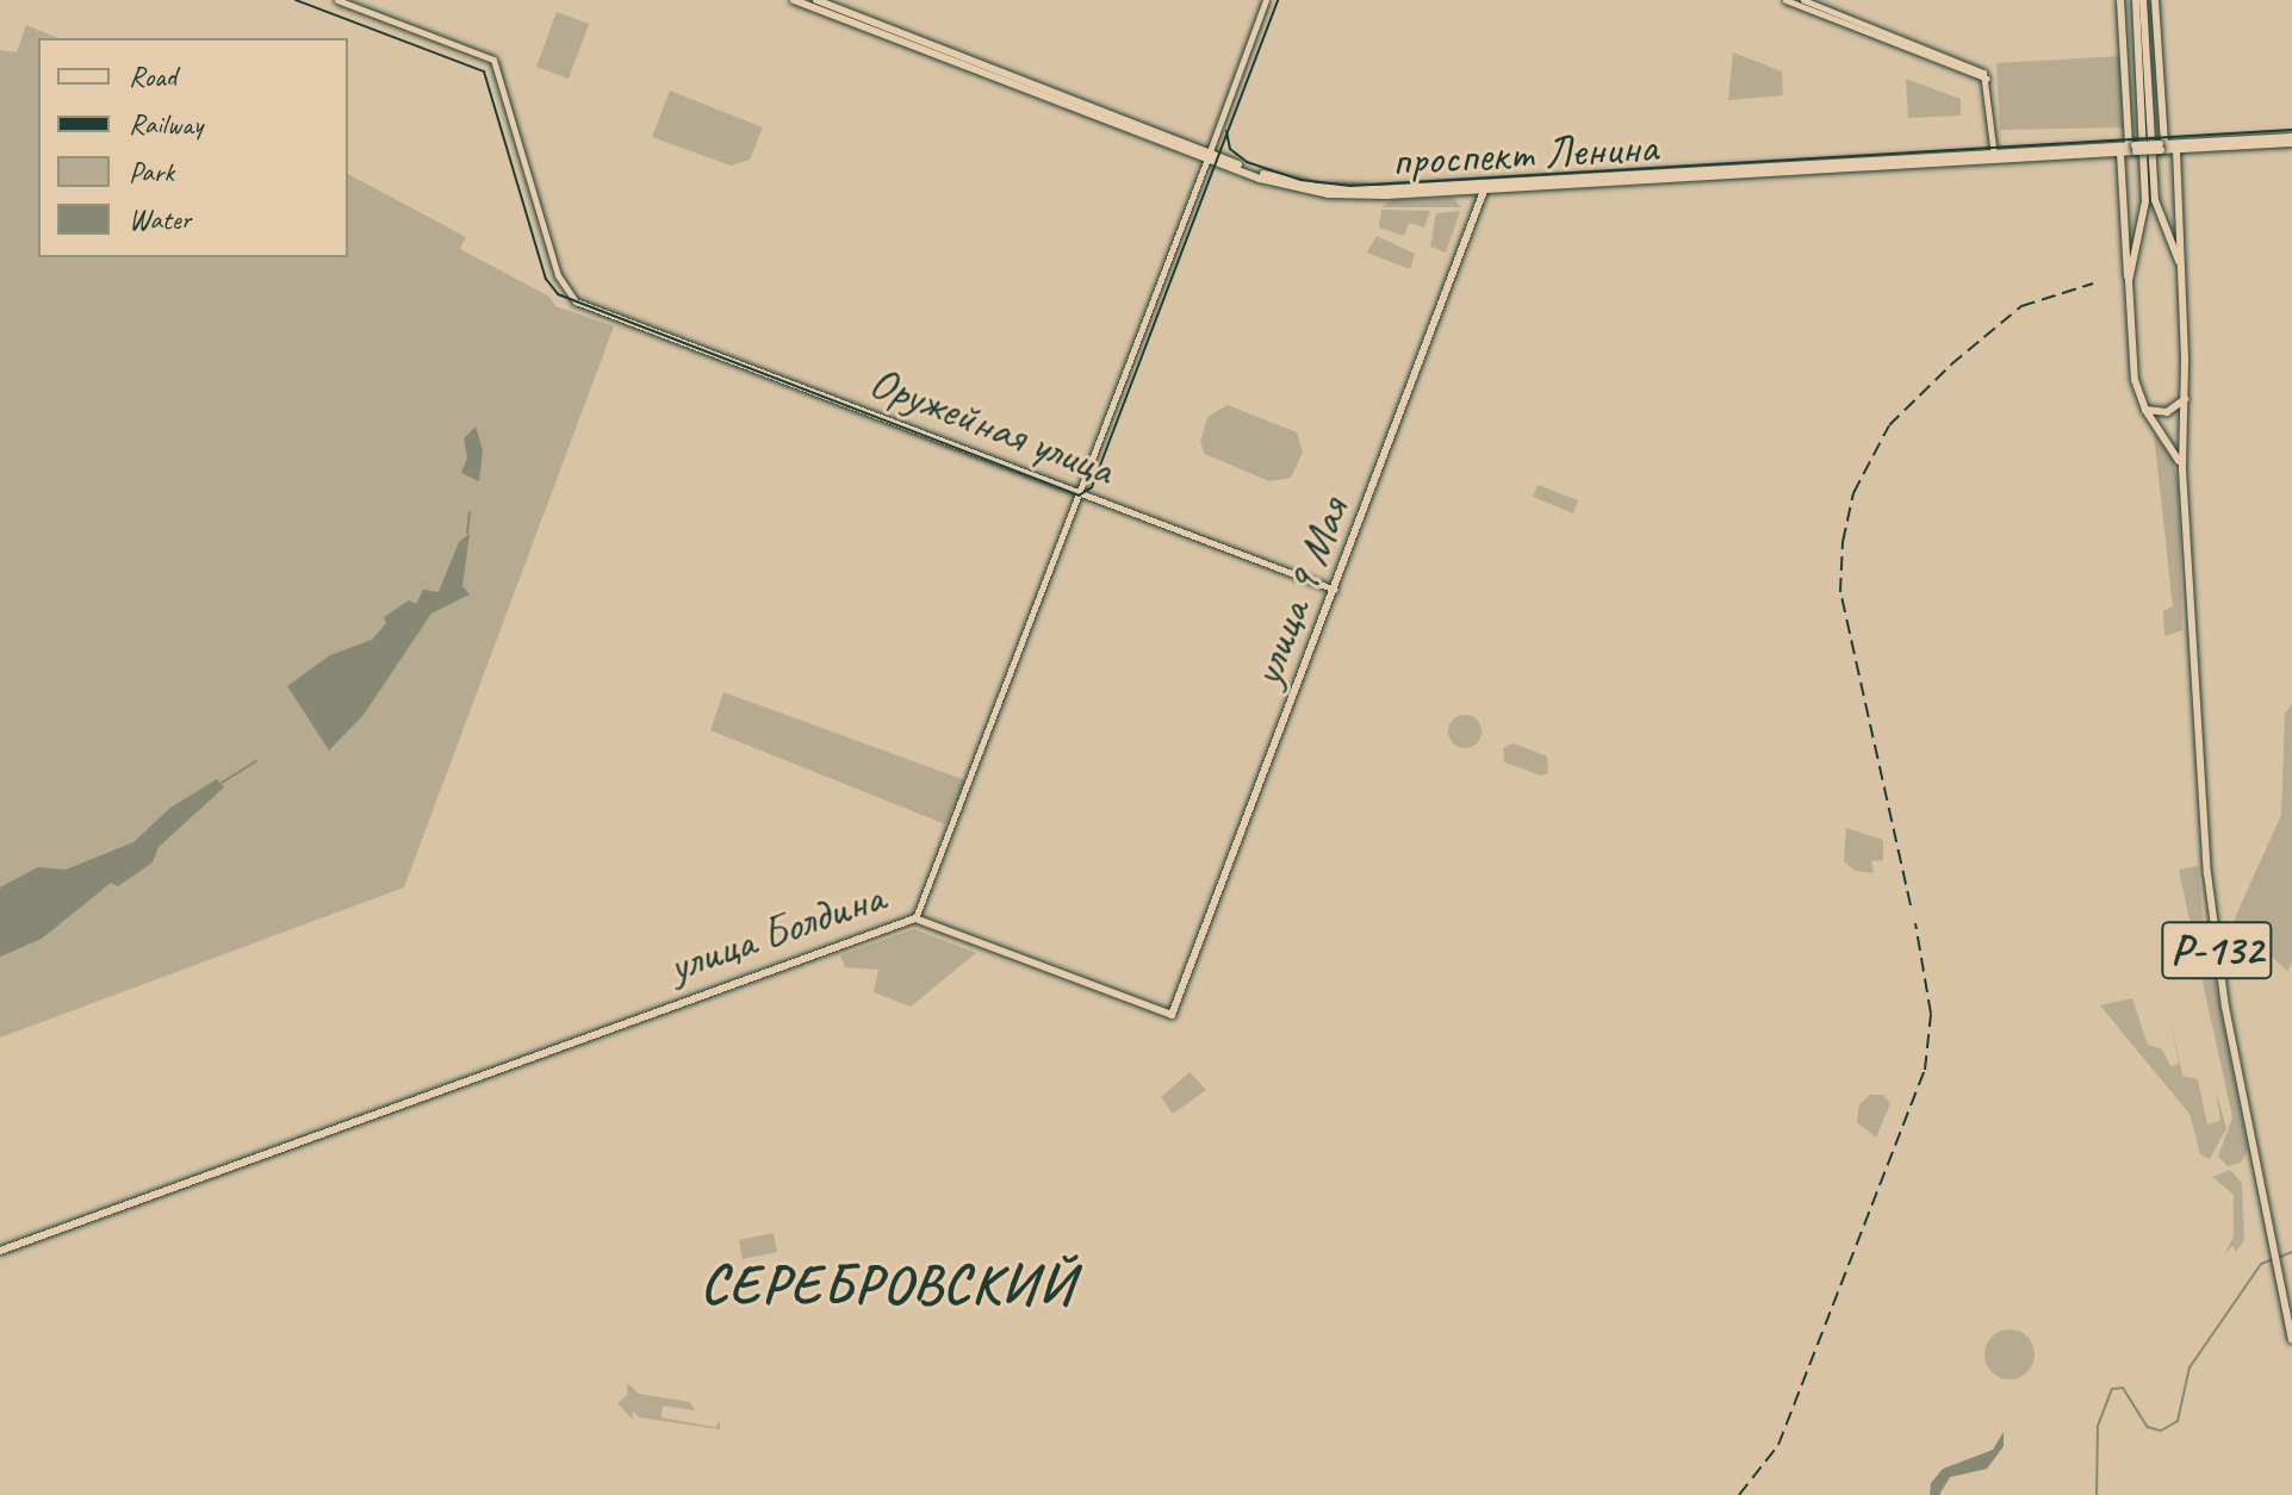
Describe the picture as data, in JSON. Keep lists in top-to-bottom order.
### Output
{
  "streets": {
    "main road": [
      "проспект Ленина",
      "улица 9 Мая",
      "улица Болдина",
      "Р-132"
    ],
    "street": ["Оружейная улица"]
  },
  "crossings": [
    ["проспект Ленина", "улица 9 Мая"],
    ["проспект Ленина", "улица Болдина"],
    ["Оружейная улица", "улица 9 Мая"],
    ["Оружейная улица", "улица Болдина"],
    ["улица 9 Мая", "улица Болдина"]
  ],
  "districts": ["СЕРЕБРОВСКИЙ"],
  "legend": [
    "Road",
    "Railway",
    "Park",
    "Water"
  ]
}
